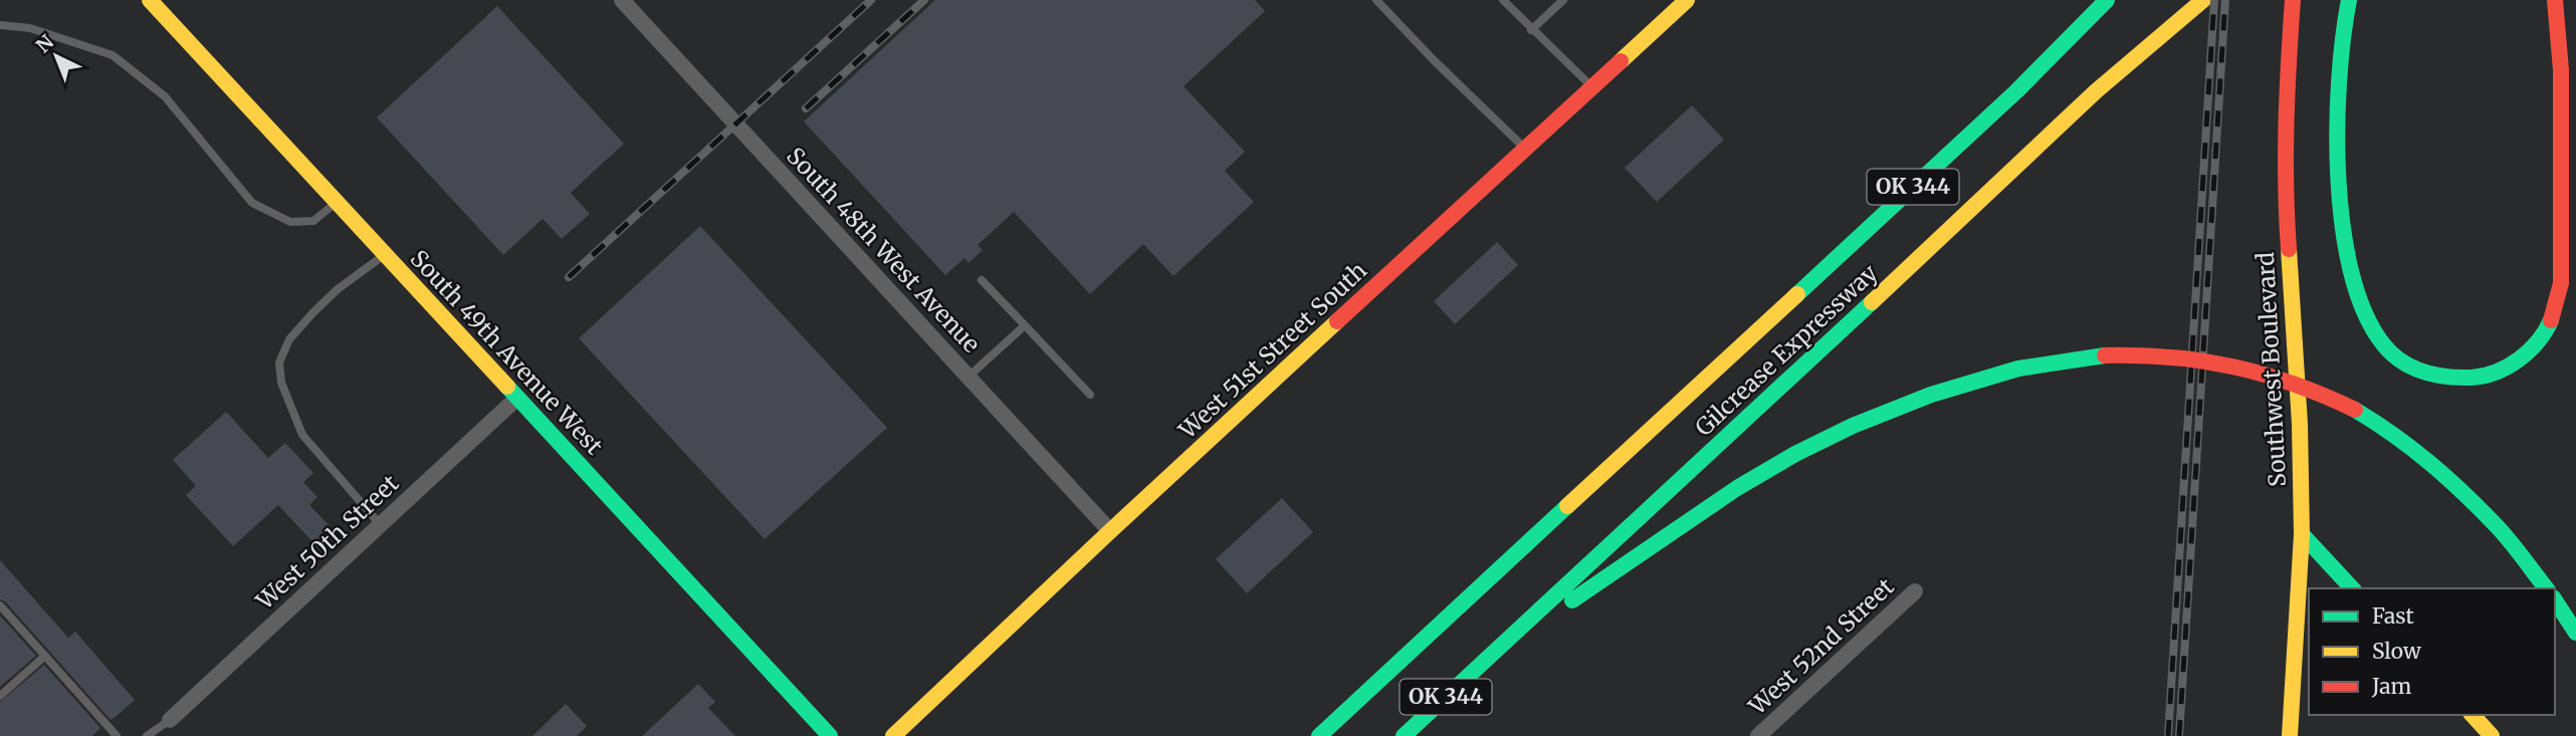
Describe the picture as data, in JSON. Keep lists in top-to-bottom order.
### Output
{
  "streets": {
    "main road": [
      "OK 344",
      "West 51st Street South",
      "Gilcrease Expressway",
      "South 49th Avenue West",
      "Southwest Boulevard"
    ],
    "street": ["South 48th West Avenue", "West 50th Street", "West 52nd Street"]
  },
  "crossings": [
    ["South 48th West Avenue", "West 51st Street South"],
    ["South 49th Avenue West", "West 50th Street"]
  ],
  "legend": ["Fast", "Slow", "Jam"],
  "north": "top left"
}
